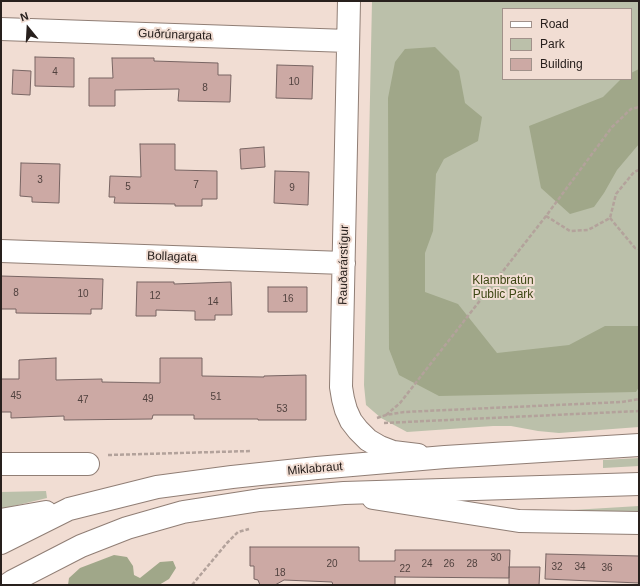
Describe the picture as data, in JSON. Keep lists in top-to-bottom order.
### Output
{
  "streets": {
    "main road": [
      "Guðrúnargata",
      "Bollagata",
      "Rauðarárstígur",
      "Miklabraut"
    ]
  },
  "crossings": [
    ["Guðrúnargata", "Rauðarárstígur"],
    ["Bollagata", "Rauðarárstígur"],
    ["Rauðarárstígur", "Miklabraut"]
  ],
  "parks": ["Klambratún Public Park"],
  "house_numbers": [
    "4",
    "10",
    "8",
    "3",
    "7",
    "5",
    "9",
    "8",
    "10",
    "12",
    "16",
    "14",
    "45",
    "51",
    "49",
    "47",
    "53",
    "30",
    "20",
    "24",
    "26",
    "28",
    "32",
    "34",
    "36",
    "22",
    "18"
  ],
  "legend": ["Road", "Park", "Building"],
  "north": "top"
}
